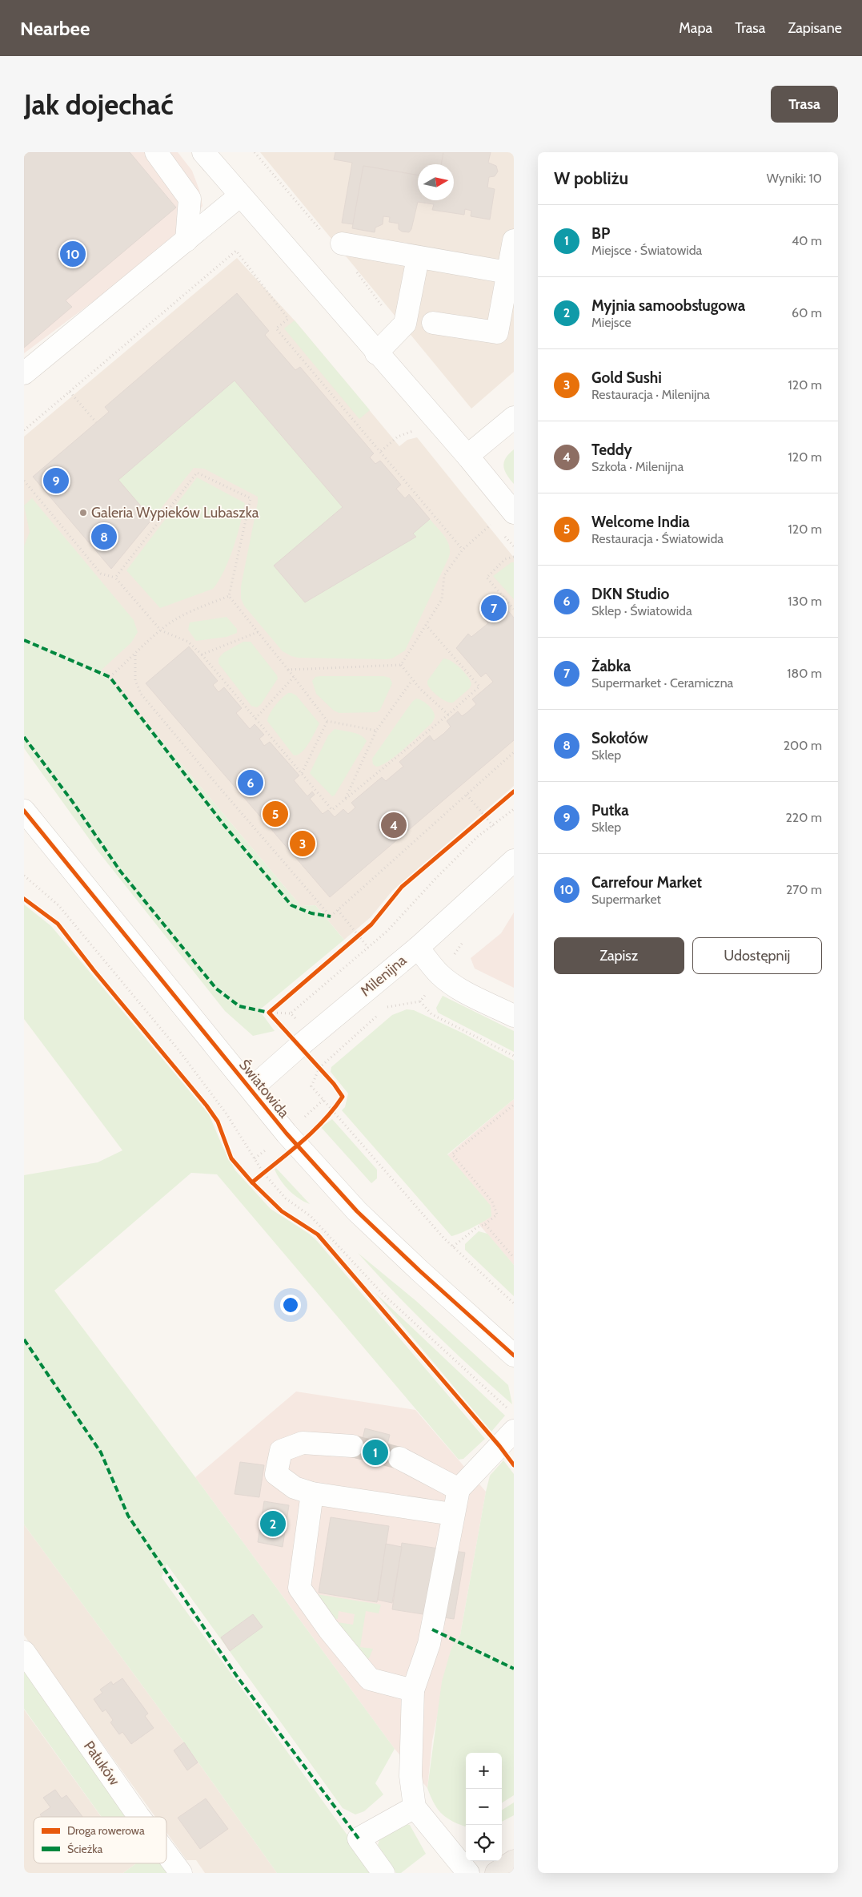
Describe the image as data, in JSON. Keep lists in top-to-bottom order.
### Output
{
  "streets": {
    "street": ["Milenijna", "Światowida", "Pałuków"]
  },
  "crossings": [
    ["Milenijna", "Światowida"]
  ],
  "places": ["Galeria Wypieków Lubaszka"],
  "legend": ["Droga rowerowa", "Ścieżka"],
  "north": "right",
  "page": {
    "header": "Nearbee",
    "nav": ["Mapa", "Trasa", "Zapisane"],
    "buttons": [
      "Trasa",
      ["Zapisz", "Udostępnij"]
    ],
    "title": "Jak dojechać",
    "heading": ["W pobliżu", "Wyniki: 10"],
    "list": [
      {
        "mark": "1",
        "name": "BP",
        "note": "Miejsce · Światowida",
        "value": "40 m"
      },
      {
        "mark": "2",
        "name": "Myjnia samoobsługowa",
        "note": "Miejsce",
        "value": "60 m"
      },
      {
        "mark": "3",
        "name": "Gold Sushi",
        "note": "Restauracja · Milenijna",
        "value": "120 m"
      },
      {
        "mark": "4",
        "name": "Teddy",
        "note": "Szkoła · Milenijna",
        "value": "120 m"
      },
      {
        "mark": "5",
        "name": "Welcome India",
        "note": "Restauracja · Światowida",
        "value": "120 m"
      },
      {
        "mark": "6",
        "name": "DKN Studio",
        "note": "Sklep · Światowida",
        "value": "130 m"
      },
      {
        "mark": "7",
        "name": "Żabka",
        "note": "Supermarket · Ceramiczna",
        "value": "180 m"
      },
      {
        "mark": "8",
        "name": "Sokołów",
        "note": "Sklep",
        "value": "200 m"
      },
      {
        "mark": "9",
        "name": "Putka",
        "note": "Sklep",
        "value": "220 m"
      },
      {
        "mark": "10",
        "name": "Carrefour Market",
        "note": "Supermarket",
        "value": "270 m"
      }
    ],
    "pins": [
      "10",
      "9",
      "8",
      "7",
      "6",
      "5",
      "4",
      "3",
      "1",
      "2"
    ],
    "map_buttons": ["+", "−"]
  }
}
